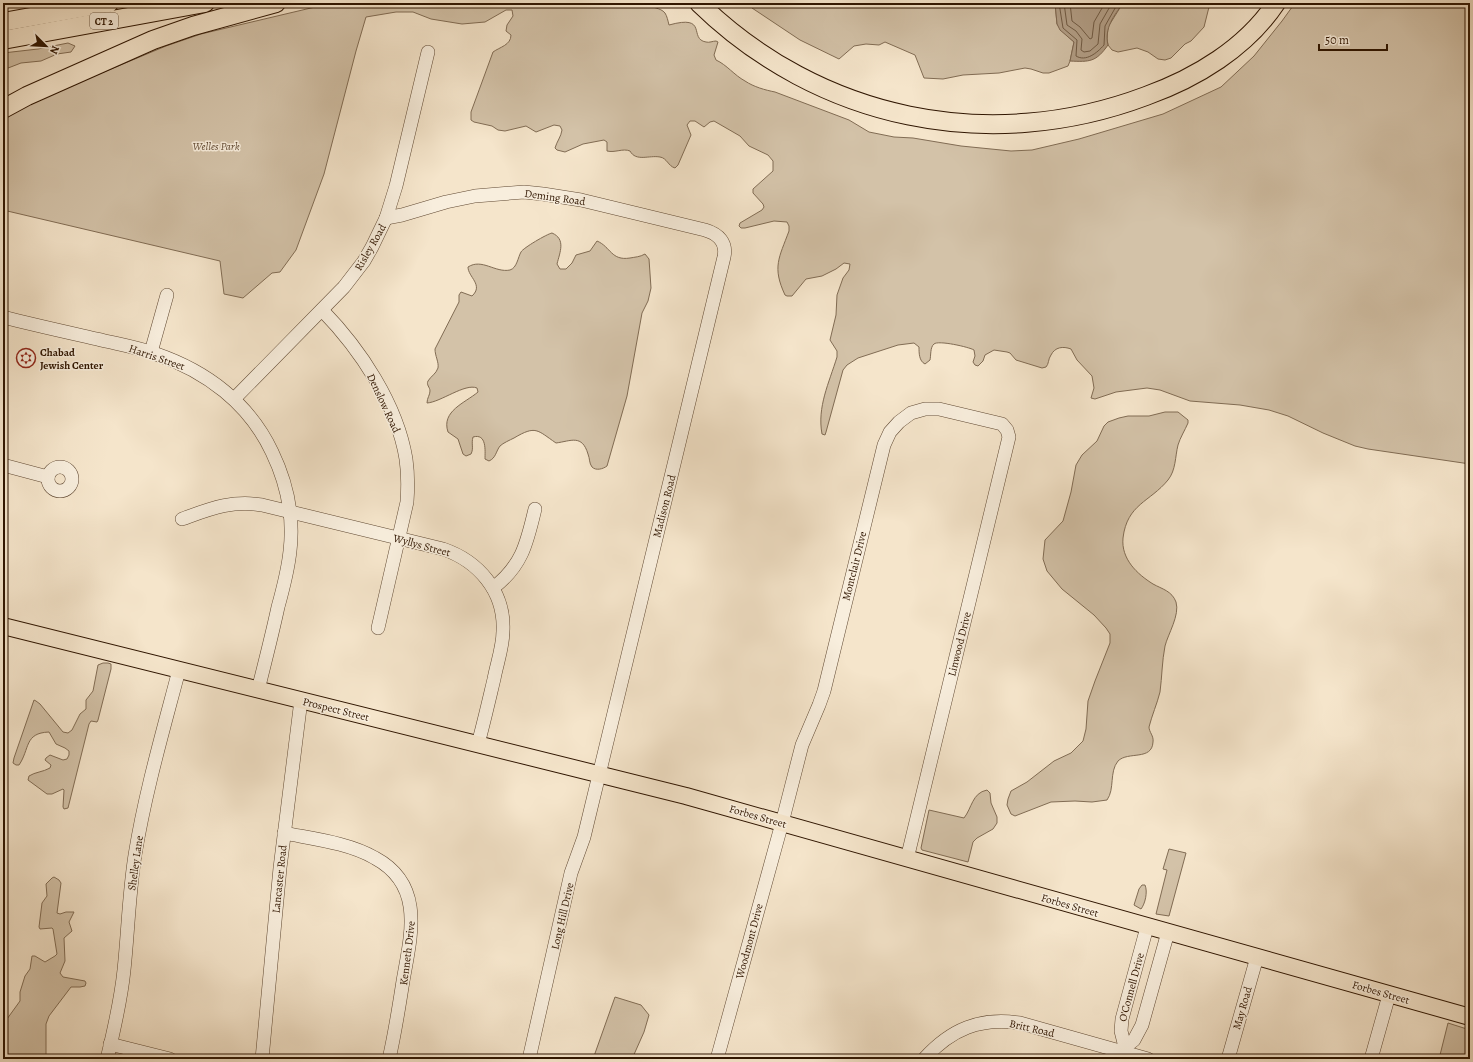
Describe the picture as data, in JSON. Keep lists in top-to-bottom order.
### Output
{
  "streets": {
    "highway": ["CT 2"],
    "main road": ["Prospect Street", "Forbes Street"],
    "street": [
      "Deming Road",
      "Risley Road",
      "Harris Street",
      "Denslow Road",
      "Madison Road",
      "Wyllys Street",
      "Montclair Drive",
      "Linwood Drive",
      "Shelley Lane",
      "Lancaster Road",
      "Long Hill Drive",
      "Woodmont Drive",
      "Kenneth Drive",
      "O'Connell Drive",
      "May Road",
      "Britt Road"
    ]
  },
  "crossings": [
    ["Deming Road", "Risley Road"],
    ["Deming Road", "Madison Road"],
    ["Risley Road", "Harris Street"],
    ["Risley Road", "Denslow Road"],
    ["Harris Street", "Wyllys Street"],
    ["Harris Street", "Prospect Street"],
    ["Denslow Road", "Wyllys Street"],
    ["Madison Road", "Prospect Street"],
    ["Madison Road", "Long Hill Drive"],
    ["Wyllys Street", "Prospect Street"],
    ["Montclair Drive", "Linwood Drive"],
    ["Montclair Drive", "Forbes Street"],
    ["Montclair Drive", "Woodmont Drive"],
    ["Linwood Drive", "Forbes Street"],
    ["Prospect Street", "Forbes Street"],
    ["Prospect Street", "Shelley Lane"],
    ["Prospect Street", "Lancaster Road"],
    ["Prospect Street", "Long Hill Drive"],
    ["Forbes Street", "Woodmont Drive"],
    ["Forbes Street", "O'Connell Drive"],
    ["Forbes Street", "May Road"],
    ["Lancaster Road", "Kenneth Drive"],
    ["O'Connell Drive", "Britt Road"]
  ],
  "parks": ["Welles Park"],
  "places": {
    "synagogue": ["Chabad Jewish Center"]
  },
  "scale_bar": "50 m",
  "north": "bottom right"
}
